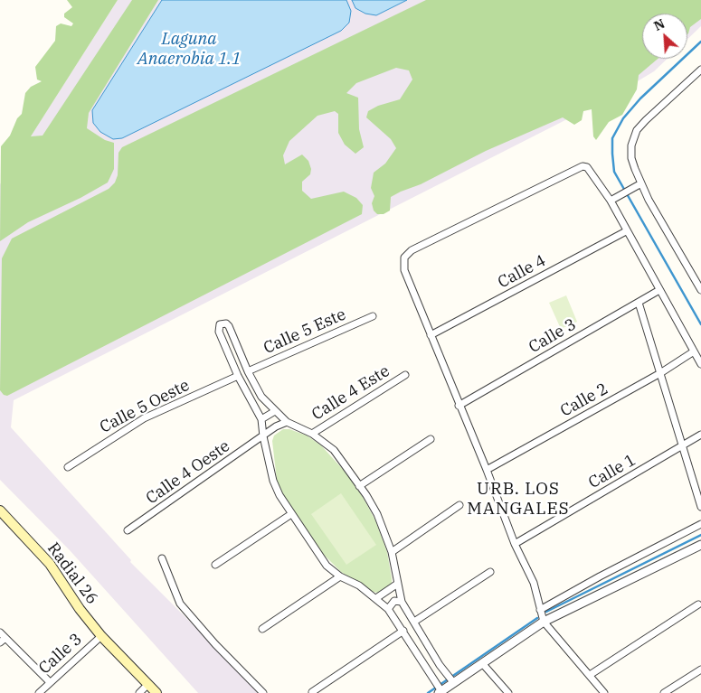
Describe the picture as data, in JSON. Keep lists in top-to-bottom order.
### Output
{
  "streets": {
    "main road": ["Radial 26"],
    "street": [
      "Calle 4",
      "Calle 5 Este",
      "Calle 3",
      "Calle 4 Este",
      "Calle 2",
      "Calle 5 Oeste",
      "Calle 1",
      "Calle 4 Oeste"
    ]
  },
  "crossings": [
    ["Calle 3", "Radial 26"]
  ],
  "districts": ["URB. LOS MANGALES"],
  "water": ["Laguna Anaerobia 1.1"],
  "north": "top left"
}
